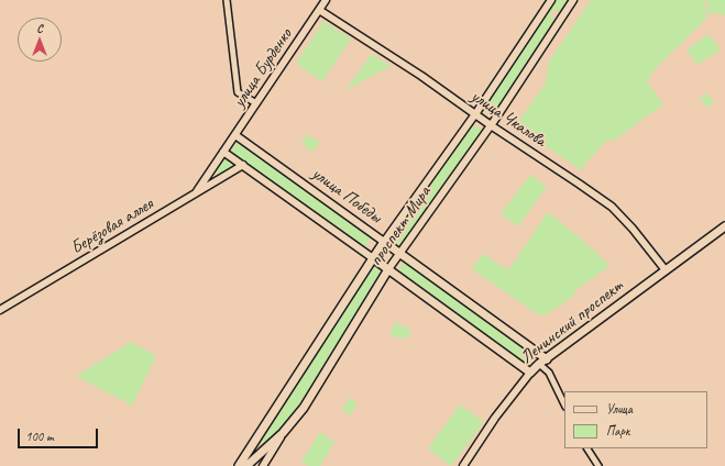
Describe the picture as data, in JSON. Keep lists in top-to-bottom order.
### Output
{
  "streets": {
    "main road": ["улица Победы", "проспект Мира", "Ленинский проспект"],
    "street": ["улица Бурденко", "улица Чкалова", "Берёзовая аллея"]
  },
  "crossings": [
    ["улица Бурденко", "улица Чкалова"],
    ["улица Бурденко", "улица Победы"],
    ["улица Бурденко", "Берёзовая аллея"],
    ["улица Чкалова", "проспект Мира"],
    ["улица Чкалова", "Ленинский проспект"],
    ["улица Победы", "Берёзовая аллея"],
    ["улица Победы", "проспект Мира"],
    ["улица Победы", "Ленинский проспект"]
  ],
  "legend": ["Улица", "Парк"],
  "scale_bar": "100 m",
  "north": "top"
}
